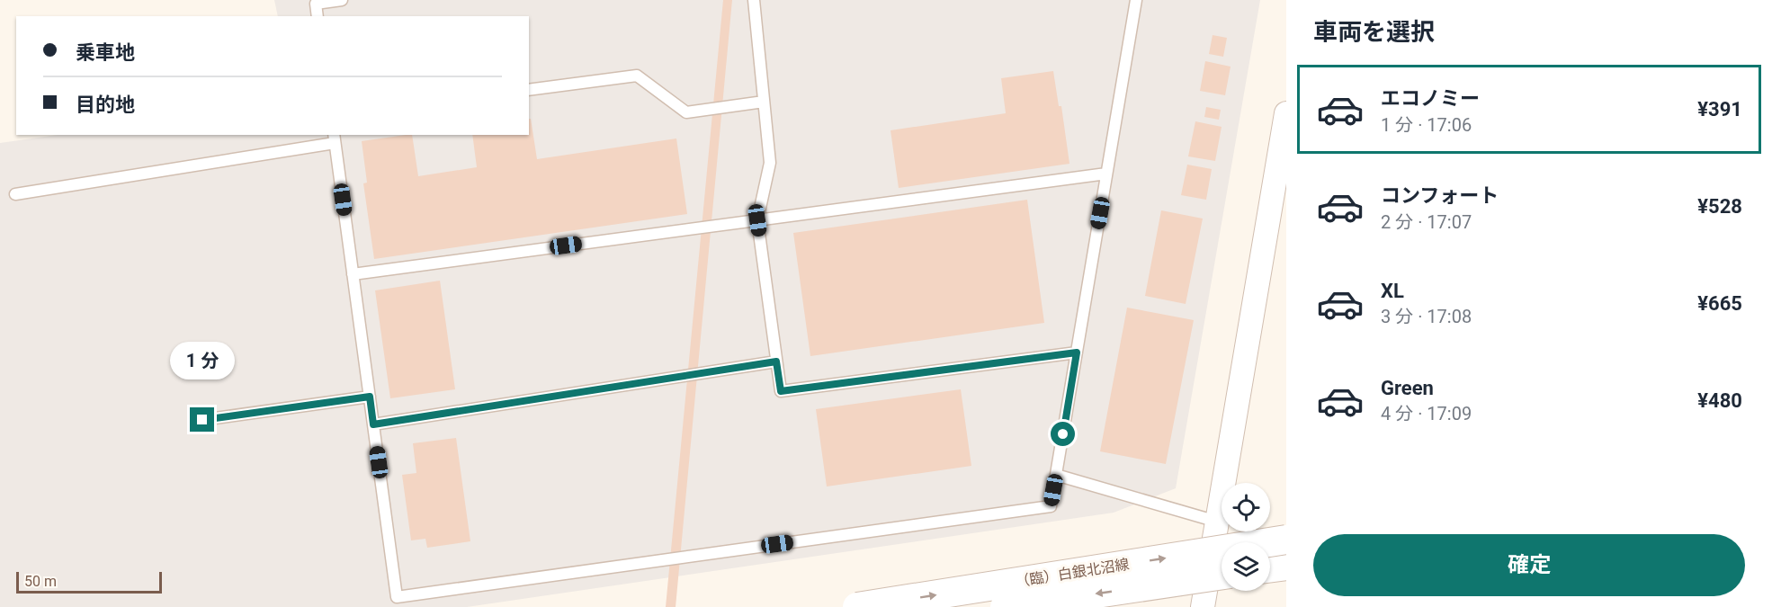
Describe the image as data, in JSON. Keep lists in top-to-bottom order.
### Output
{
  "streets": {
    "street": ["（臨）白銀北沼線"]
  },
  "scale_bar": "50 m",
  "page": {
    "heading": "車両を選択",
    "banner": ["乗車地", "目的地"],
    "list": [
      {
        "name": "エコノミー",
        "note": "1 分 · 17:06",
        "value": "¥391"
      },
      {
        "name": "コンフォート",
        "note": "2 分 · 17:07",
        "value": "¥528"
      },
      {
        "name": "XL",
        "note": "3 分 · 17:08",
        "value": "¥665"
      },
      {
        "name": "Green",
        "note": "4 分 · 17:09",
        "value": "¥480"
      }
    ],
    "bubble": "1 分",
    "buttons": "確定",
    "scale": "50 m"
  }
}
